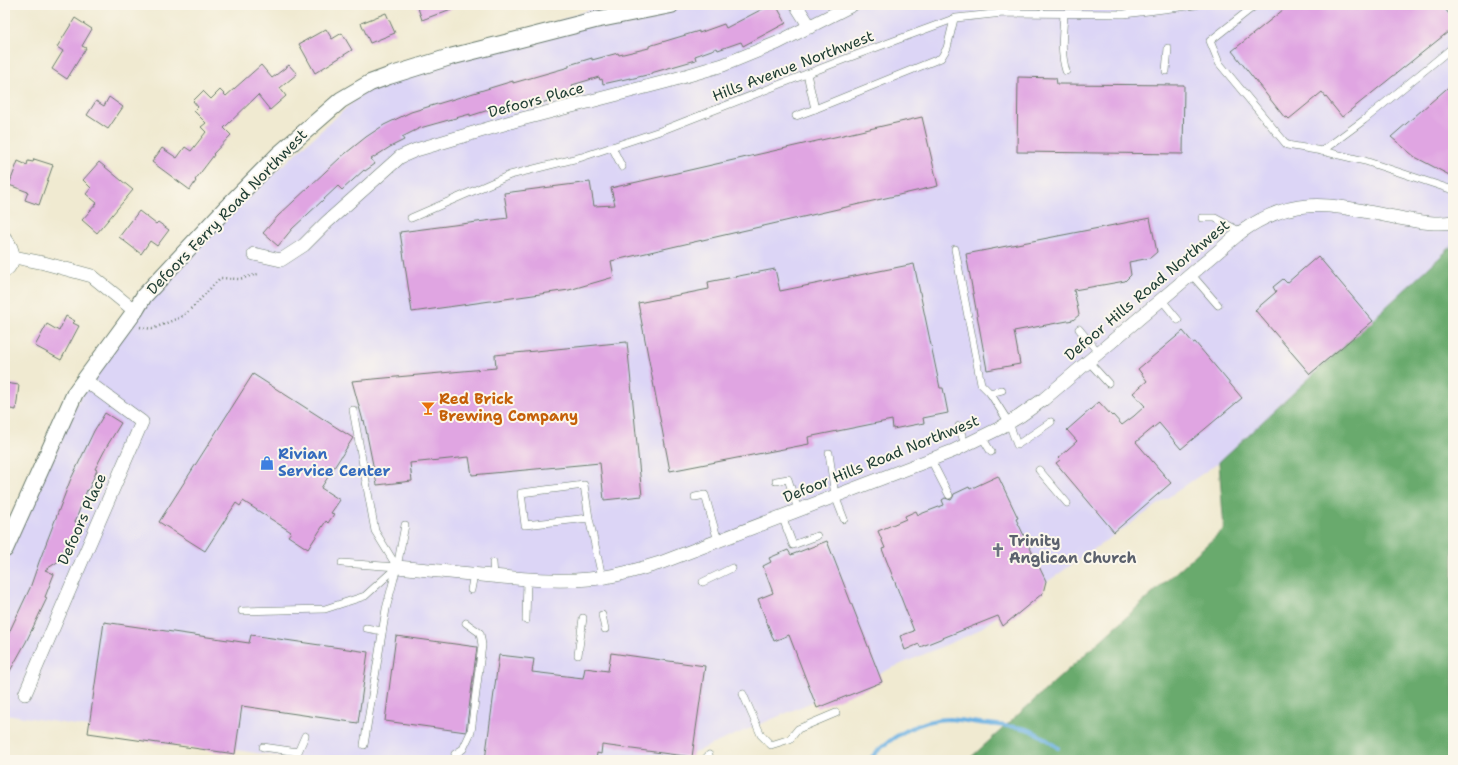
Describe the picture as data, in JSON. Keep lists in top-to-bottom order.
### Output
{
  "streets": {
    "street": ["Defoors Place", "Defoors Ferry Road Northwest", "Defoor Hills Road Northwest"],
    "lane": ["Hills Avenue Northwest"]
  },
  "crossings": [
    ["Defoors Place", "Defoors Ferry Road Northwest"]
  ],
  "places": {
    "bar": ["Red Brick Brewing Company"],
    "shop": ["Rivian Service Center"],
    "church": ["Trinity Anglican Church"]
  }
}
